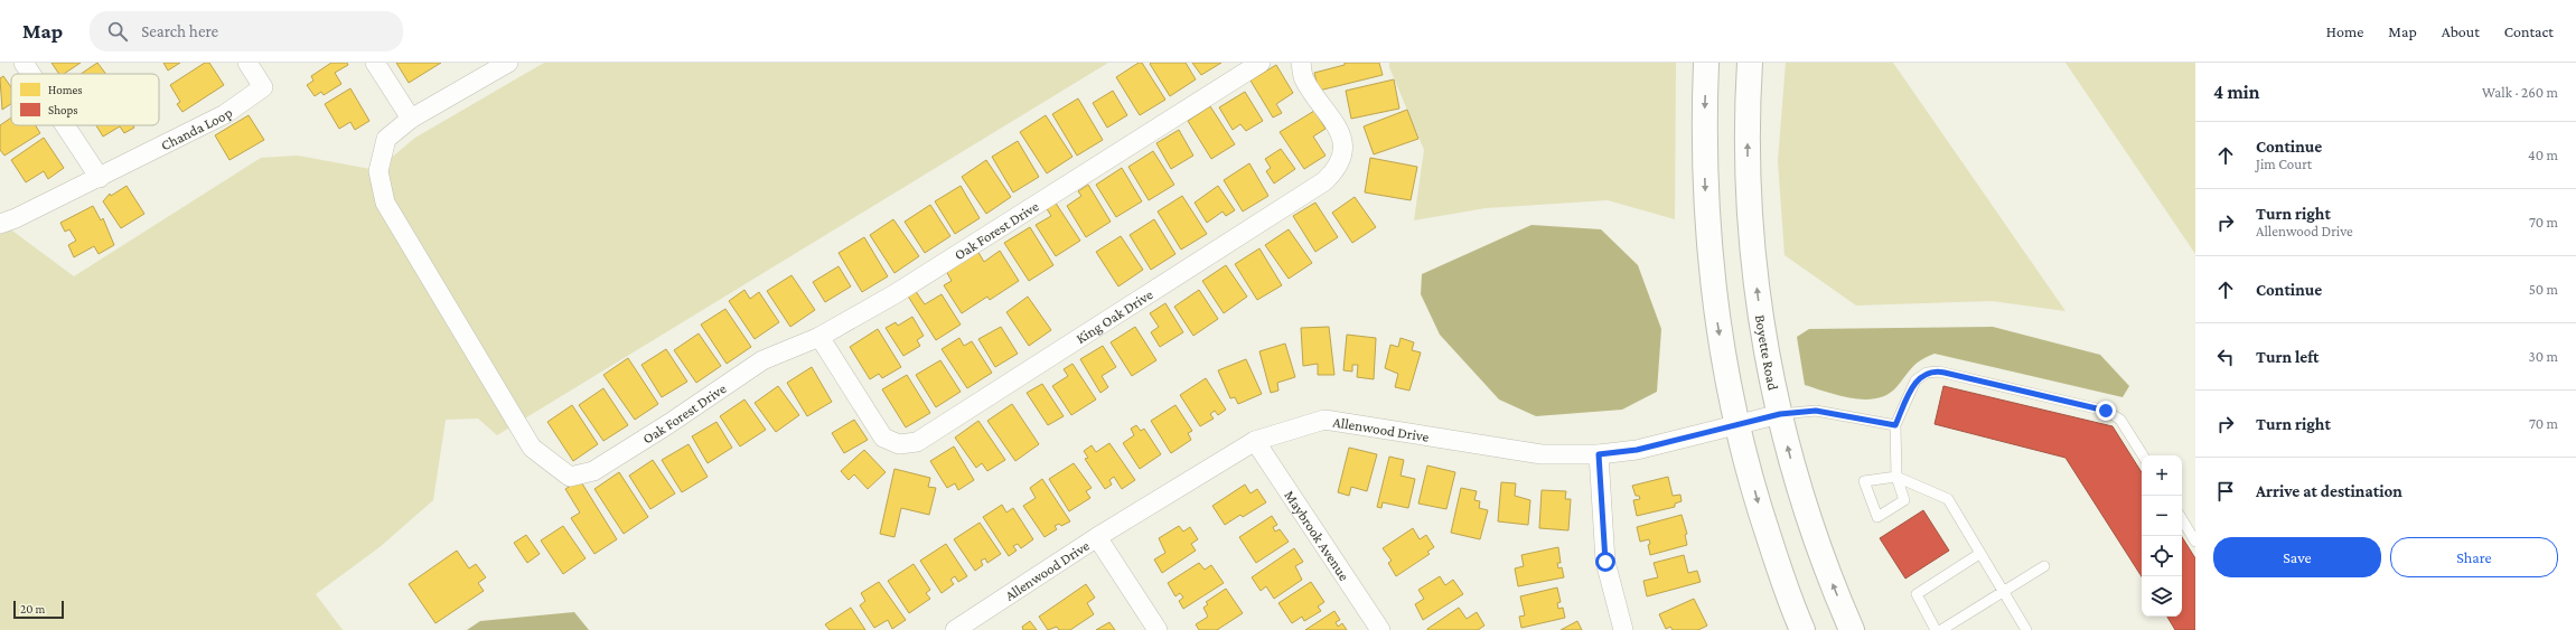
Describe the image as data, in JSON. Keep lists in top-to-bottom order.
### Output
{
  "streets": {
    "main road": ["Boyette Road"],
    "street": [
      "Chanda Loop",
      "Oak Forest Drive",
      "King Oak Drive",
      "Allenwood Drive",
      "Maybrook Avenue"
    ]
  },
  "crossings": [
    ["Oak Forest Drive", "King Oak Drive"],
    ["Boyette Road", "Allenwood Drive"],
    ["Allenwood Drive", "Maybrook Avenue"]
  ],
  "legend": ["Homes", "Shops"],
  "scale_bar": "20 m",
  "page": {
    "header": "Map",
    "search": "Search here",
    "nav": [
      "Home",
      "Map",
      "About",
      "Contact"
    ],
    "heading": ["4 min", "Walk · 260 m"],
    "list": [
      ["Continue", "Jim Court", "40 m"],
      ["Turn right", "Allenwood Drive", "70 m"],
      ["Continue", "50 m"],
      ["Turn left", "30 m"],
      ["Turn right", "70 m"],
      "Arrive at destination"
    ],
    "map_buttons": ["+", "−"],
    "buttons": ["Save", "Share"],
    "scale": "20 m"
  }
}
